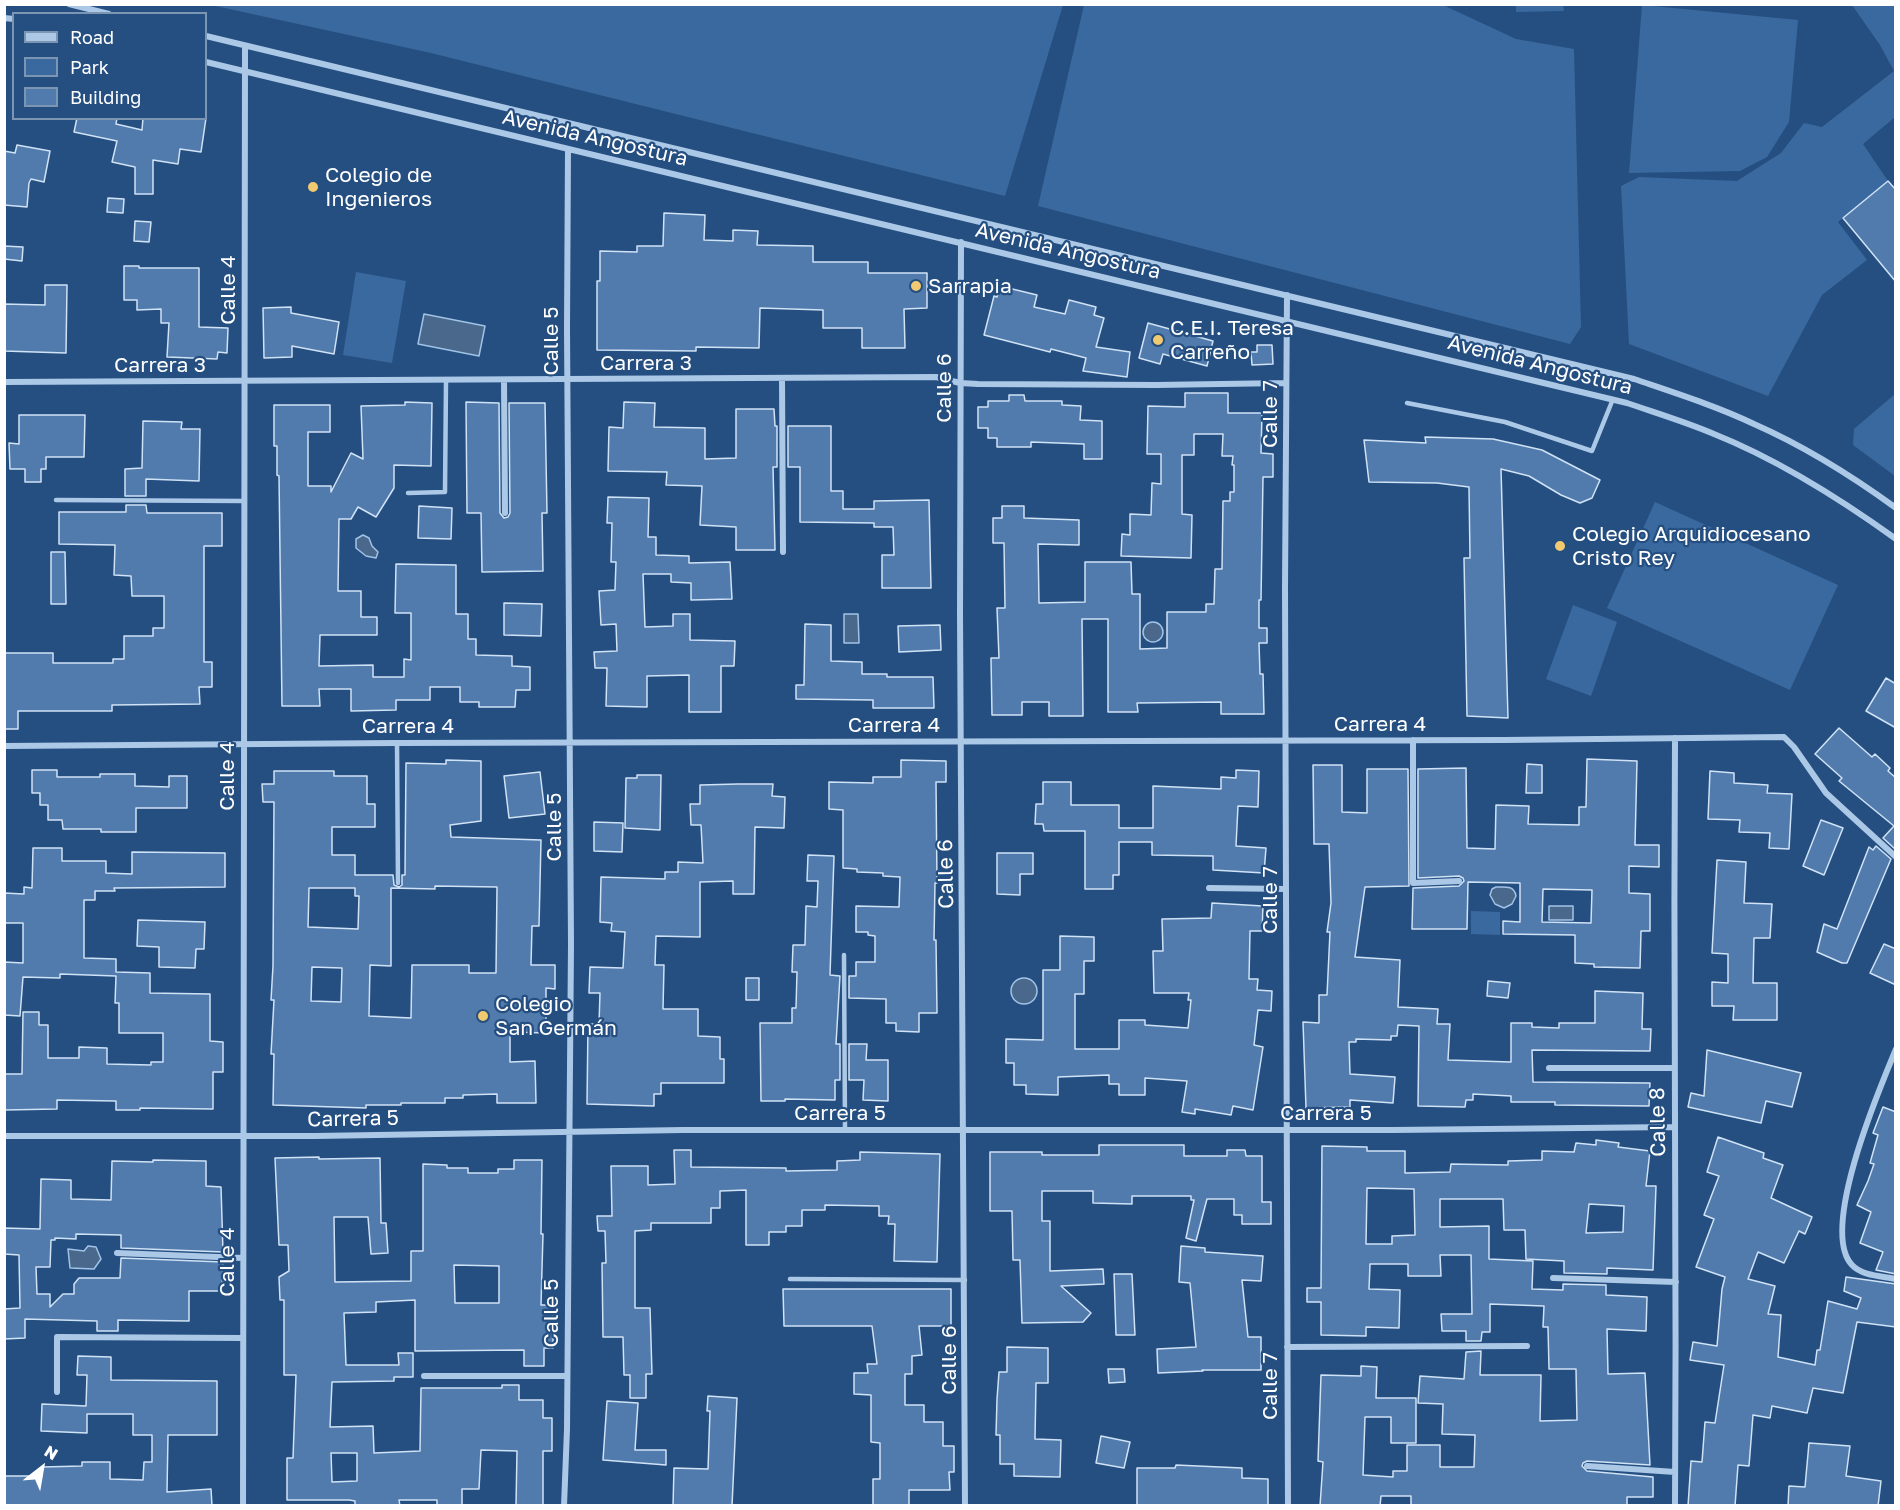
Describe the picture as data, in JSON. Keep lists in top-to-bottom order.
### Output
{
  "streets": {
    "street": [
      "Avenida Angostura",
      "Calle 4",
      "Calle 5",
      "Carrera 3",
      "Calle 6",
      "Calle 7",
      "Carrera 4",
      "Carrera 5",
      "Calle 8"
    ]
  },
  "crossings": [
    ["Avenida Angostura", "Calle 4"],
    ["Avenida Angostura", "Calle 5"],
    ["Avenida Angostura", "Calle 6"],
    ["Avenida Angostura", "Calle 7"],
    ["Calle 4", "Carrera 3"],
    ["Calle 4", "Carrera 4"],
    ["Calle 4", "Carrera 5"],
    ["Calle 5", "Carrera 3"],
    ["Calle 5", "Carrera 4"],
    ["Calle 5", "Carrera 5"],
    ["Carrera 3", "Calle 6"],
    ["Carrera 3", "Calle 7"],
    ["Calle 6", "Carrera 4"],
    ["Calle 6", "Carrera 5"],
    ["Calle 7", "Carrera 4"],
    ["Calle 7", "Carrera 5"],
    ["Carrera 4", "Calle 8"],
    ["Carrera 5", "Calle 8"]
  ],
  "places": [
    "Colegio de Ingenieros",
    "Sarrapia",
    "C.E.I. Teresa Carreño",
    "Colegio Arquidiocesano Cristo Rey",
    "Colegio San Germán"
  ],
  "legend": ["Road", "Park", "Building"],
  "north": "top right"
}
